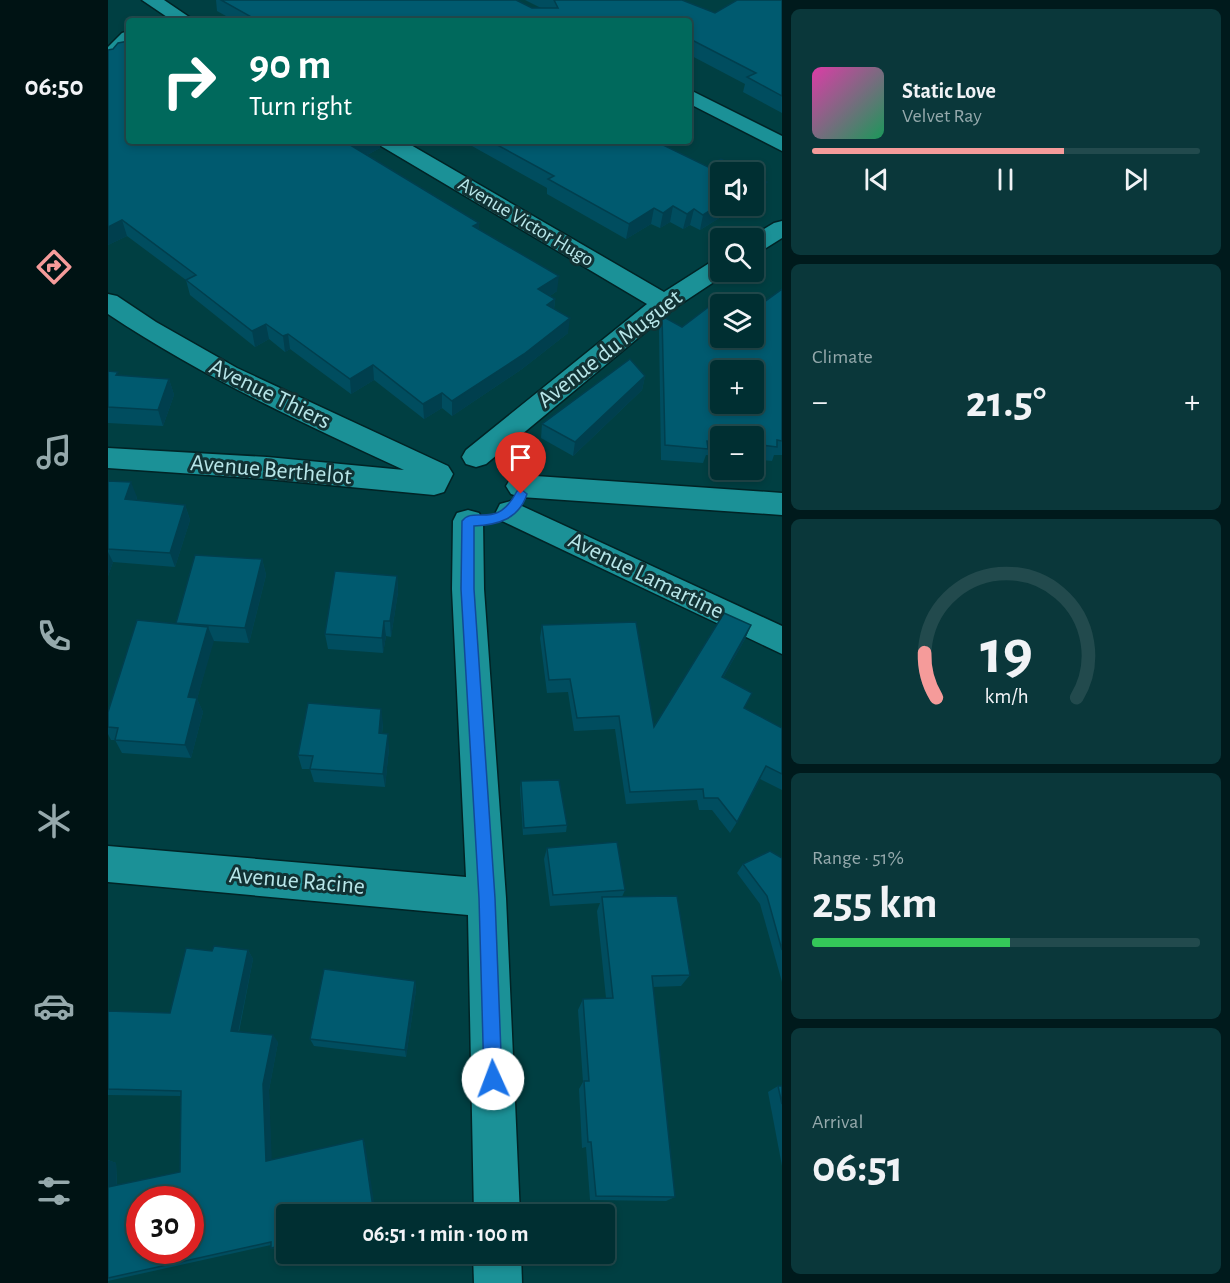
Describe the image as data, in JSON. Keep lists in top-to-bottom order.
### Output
{
  "streets": {
    "street": [
      "Avenue Victor Hugo",
      "Avenue du Muguet",
      "Avenue Thiers",
      "Avenue Berthelot",
      "Avenue Lamartine",
      "Avenue Racine"
    ]
  },
  "crossings": [
    ["Avenue Victor Hugo", "Avenue du Muguet"],
    ["Avenue du Muguet", "Avenue Thiers"],
    ["Avenue du Muguet", "Avenue Berthelot"],
    ["Avenue du Muguet", "Avenue Lamartine"],
    ["Avenue Thiers", "Avenue Berthelot"],
    ["Avenue Thiers", "Avenue Lamartine"],
    ["Avenue Berthelot", "Avenue Lamartine"]
  ],
  "page": {
    "tabs": "06:50",
    "turn": ["90 m", "Turn right"],
    "song": ["Static Love", "Velvet Ray"],
    "map_buttons": ["+", "−"],
    "tile": [
      "Climate",
      ["Range · 51%", "255 km"],
      ["Arrival", "06:51"]
    ],
    "heat": ["−", "21.5°", "+"],
    "limit": "30",
    "trip": "06:51 · 1 min · 100 m",
    "gauge": ["19", "km/h"]
  }
}
